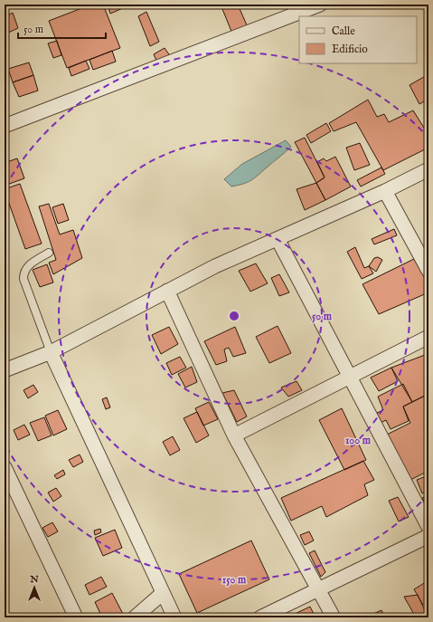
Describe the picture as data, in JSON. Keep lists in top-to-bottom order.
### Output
{
  "legend": ["Calle", "Edificio"],
  "scale_bar": "50 m",
  "north": "top",
  "rings": ["50 m", "100 m", "150 m"]
}
